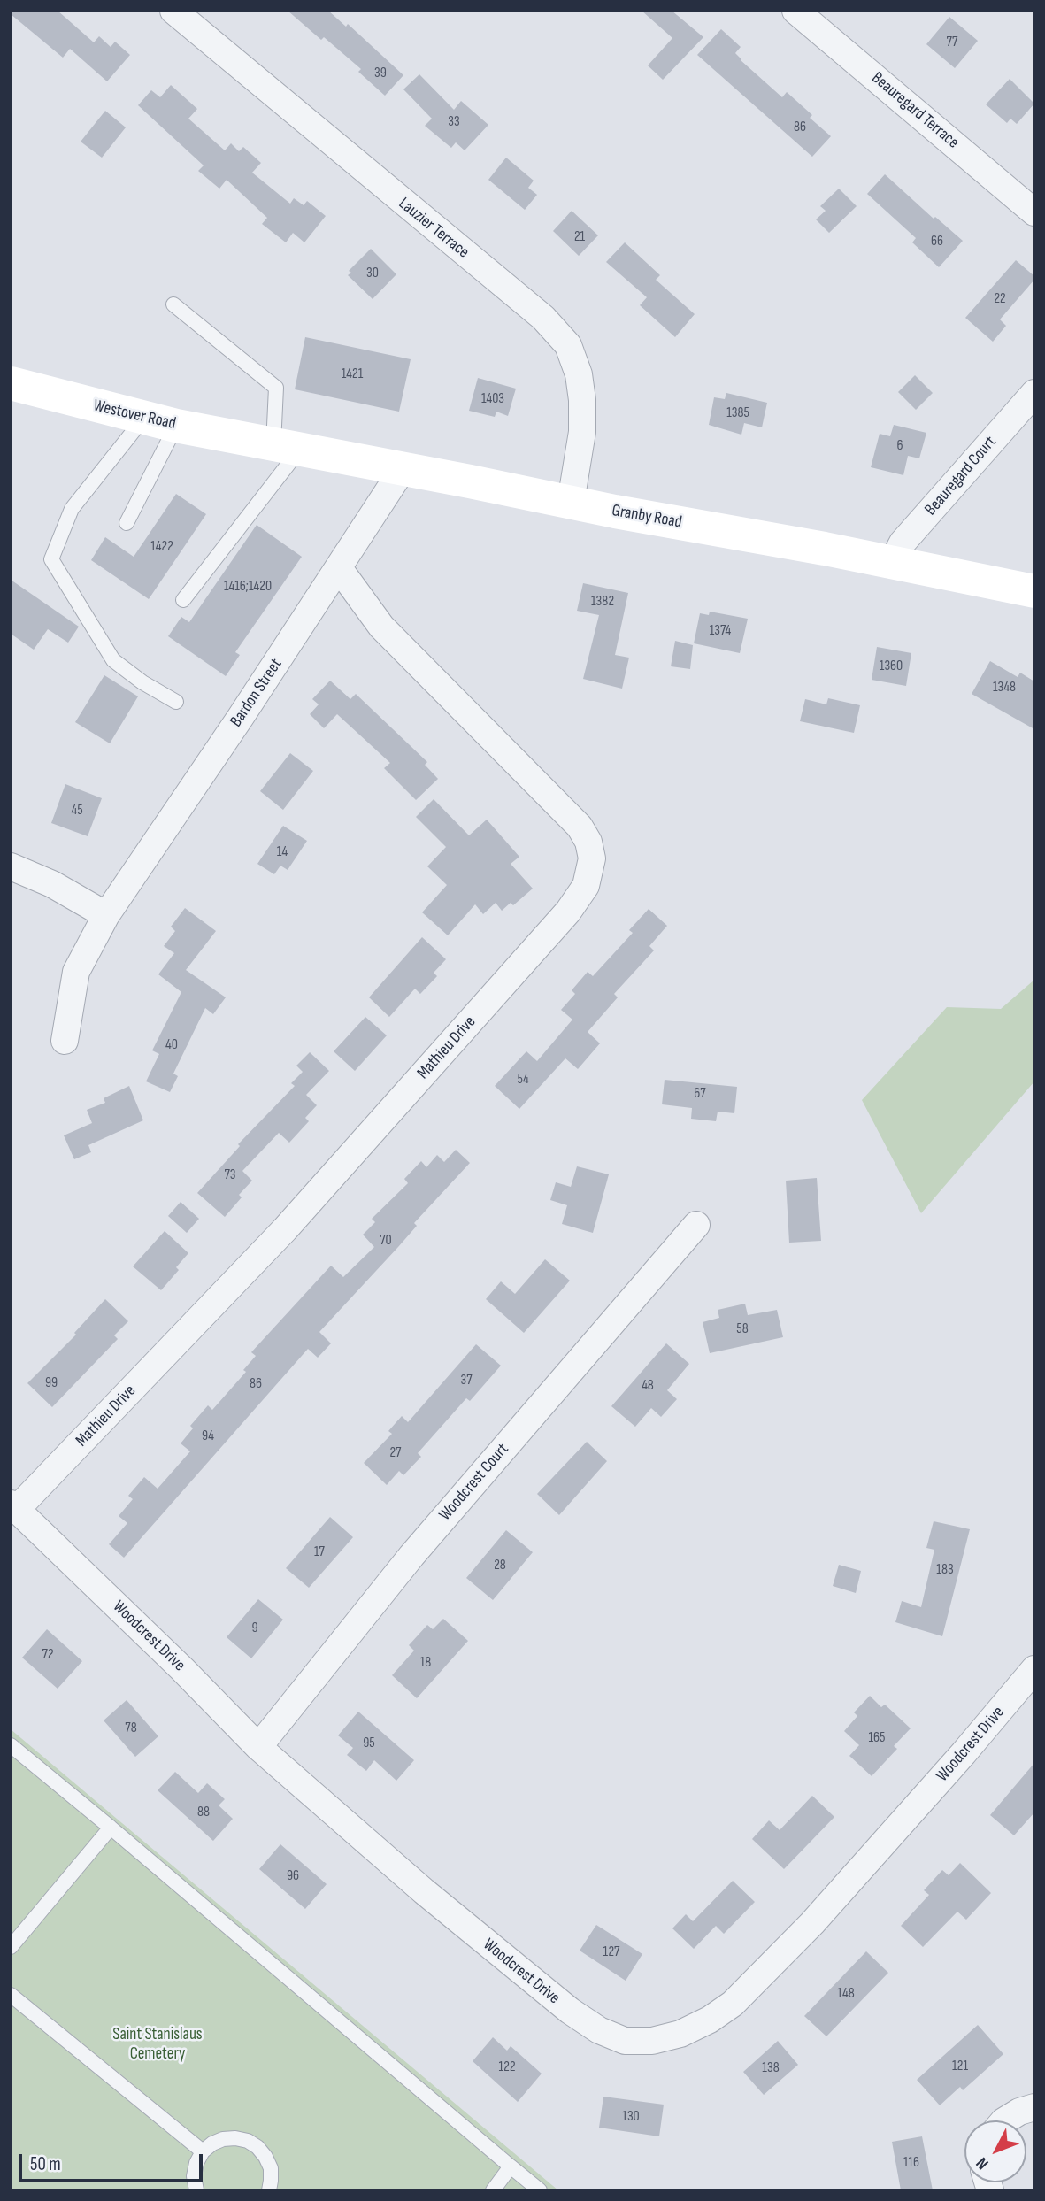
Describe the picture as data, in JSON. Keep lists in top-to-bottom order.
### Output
{
  "streets": {
    "main road": ["Westover Road", "Granby Road"],
    "street": [
      "Beauregard Terrace",
      "Lauzier Terrace",
      "Beauregard Court",
      "Bardon Street",
      "Mathieu Drive",
      "Woodcrest Court",
      "Woodcrest Drive"
    ]
  },
  "crossings": [
    ["Lauzier Terrace", "Granby Road"],
    ["Westover Road", "Granby Road"],
    ["Beauregard Court", "Granby Road"],
    ["Granby Road", "Bardon Street"],
    ["Bardon Street", "Mathieu Drive"],
    ["Mathieu Drive", "Woodcrest Drive"],
    ["Woodcrest Court", "Woodcrest Drive"]
  ],
  "parks": ["Saint Stanislaus Cemetery"],
  "house_numbers": [
    "77",
    "39",
    "33",
    "86",
    "21",
    "66",
    "30",
    "22",
    "1421",
    "1403",
    "1385",
    "6",
    "1422",
    "1416;1420",
    "1382",
    "1374",
    "1360",
    "1348",
    "45",
    "14",
    "40",
    "54",
    "67",
    "73",
    "70",
    "58",
    "37",
    "99",
    "86",
    "48",
    "94",
    "27",
    "17",
    "28",
    "183",
    "9",
    "72",
    "18",
    "78",
    "165",
    "95",
    "88",
    "96",
    "127",
    "148",
    "121",
    "122",
    "138",
    "130",
    "116"
  ],
  "scale_bar": "50 m",
  "north": "bottom left"
}
